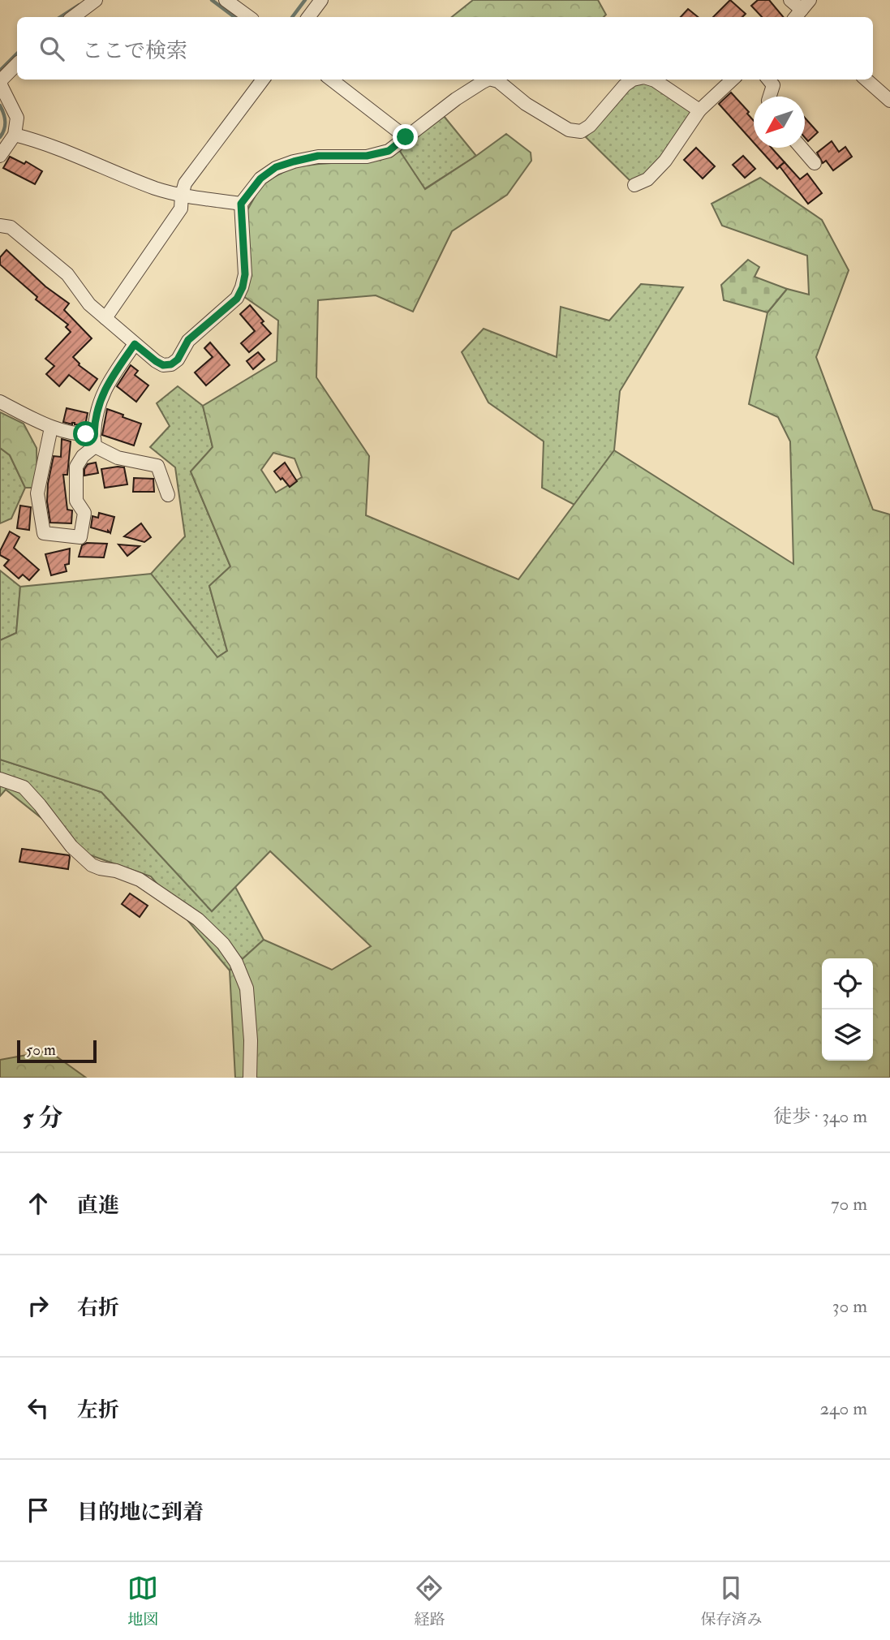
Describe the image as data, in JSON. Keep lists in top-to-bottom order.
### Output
{
  "scale_bar": "50 m",
  "north": "bottom left",
  "page": {
    "search": "ここで検索",
    "scale": "50 m",
    "heading": ["5 分", "徒歩 · 340 m"],
    "list": [
      ["直進", "70 m"],
      ["右折", "30 m"],
      ["左折", "240 m"],
      "目的地に到着"
    ],
    "nav": ["地図", "経路", "保存済み"]
  }
}
